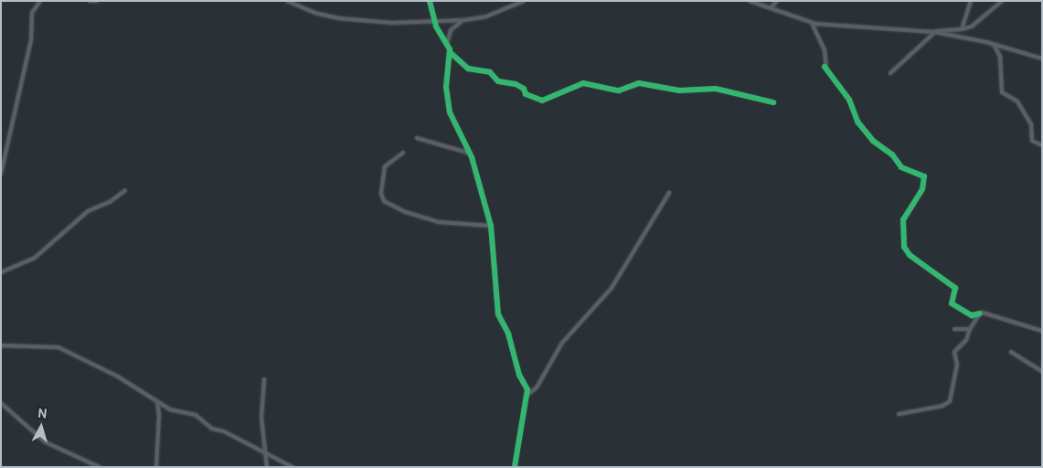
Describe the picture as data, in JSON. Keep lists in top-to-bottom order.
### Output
{
  "north": "top"
}
